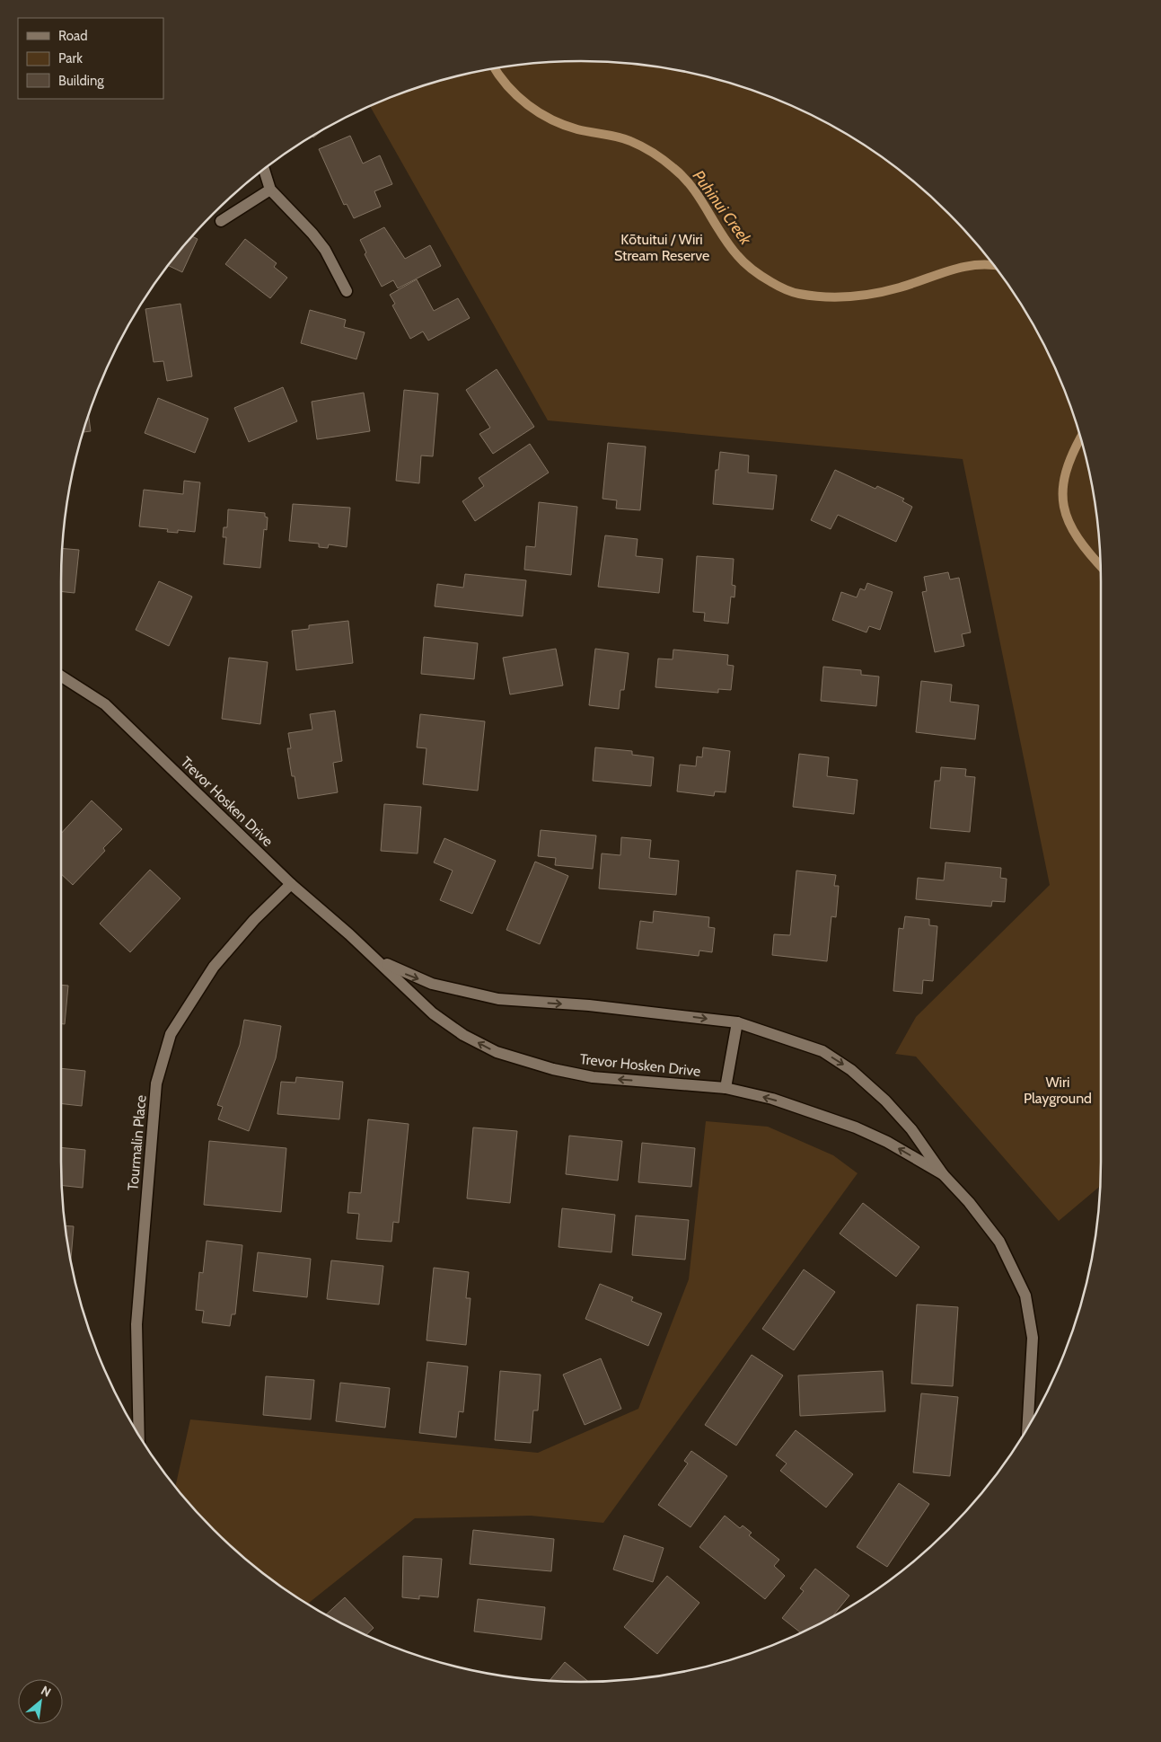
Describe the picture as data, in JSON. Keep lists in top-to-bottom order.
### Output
{
  "streets": {
    "street": ["Trevor Hosken Drive", "Tourmalin Place"]
  },
  "crossings": [
    ["Trevor Hosken Drive", "Tourmalin Place"]
  ],
  "water": ["Puhinui Creek"],
  "parks": ["Kōtuitui / Wiri Stream Reserve", "Wiri Playground"],
  "legend": ["Road", "Park", "Building"],
  "north": "top right"
}
